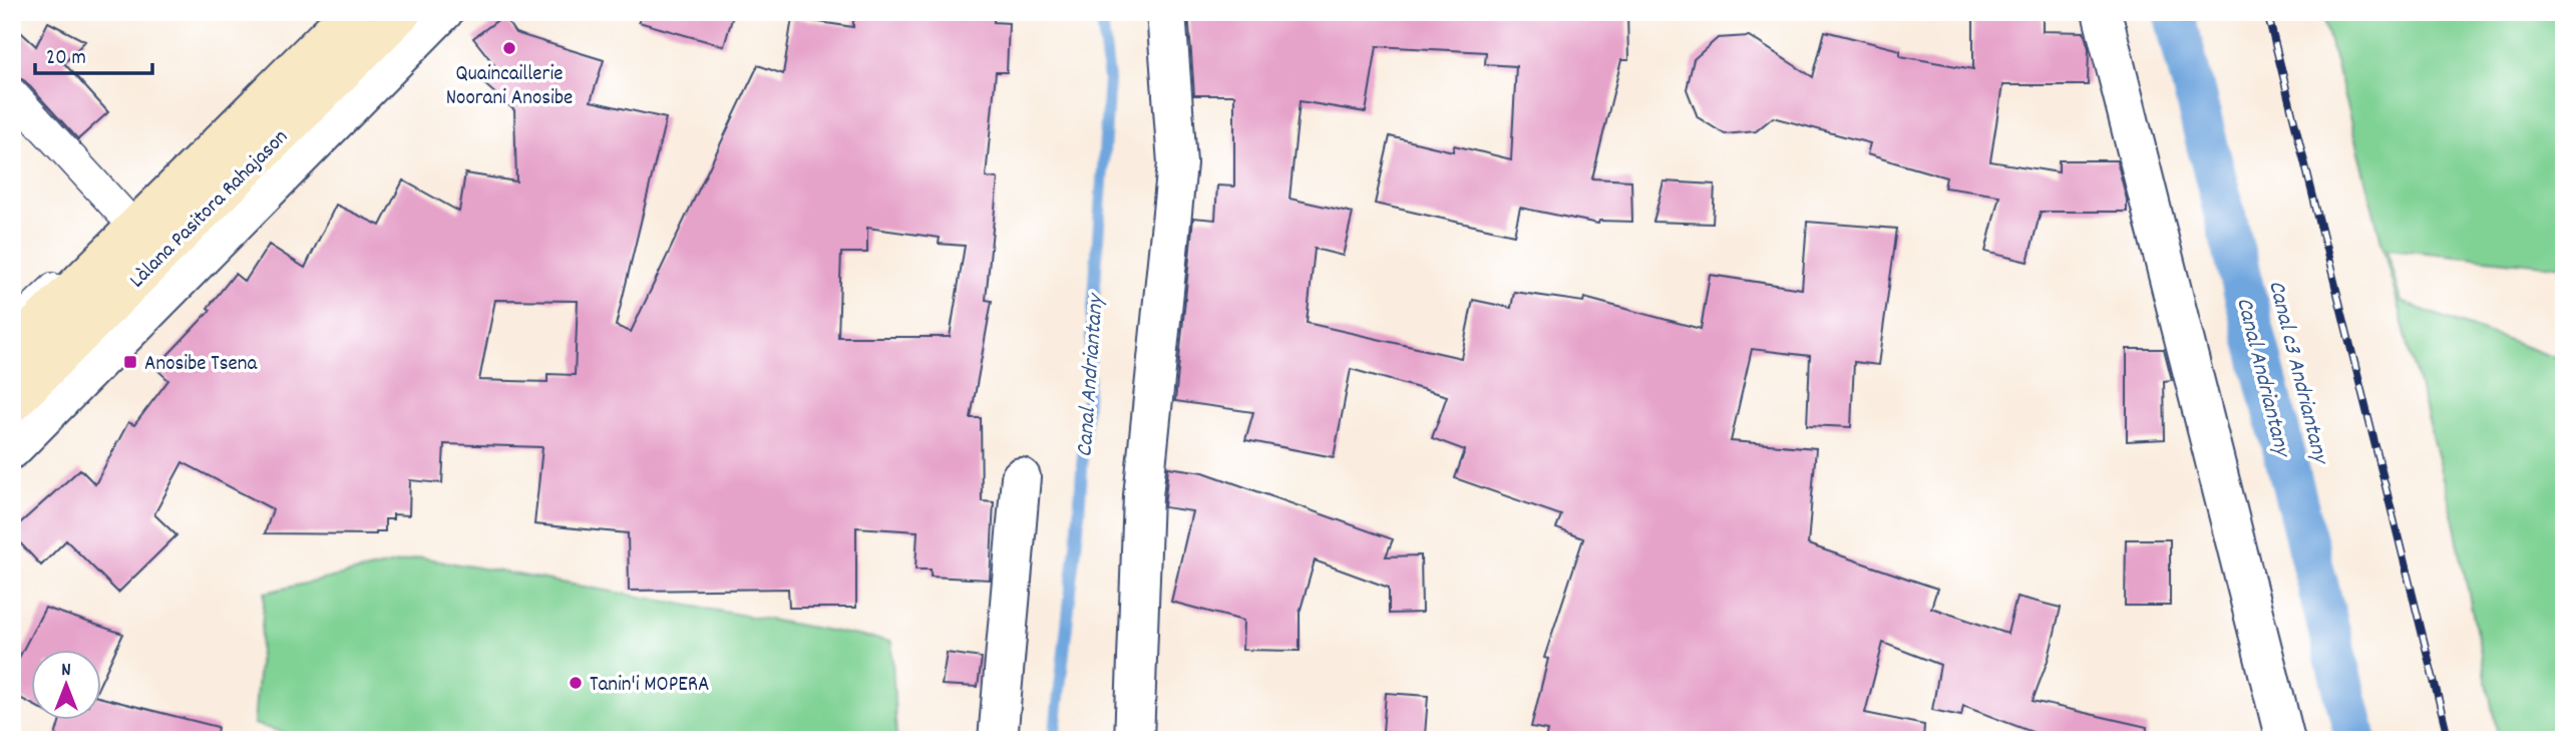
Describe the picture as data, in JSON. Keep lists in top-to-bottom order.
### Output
{
  "streets": {
    "main road": ["Làlana Pasitora Rahajason"]
  },
  "water": ["Canal c3 Andriantany", "Canal Andriantany"],
  "places": {
    "other": ["Quaincaillerie Noorani Anosibe", "Tanin'i MOPERA"],
    "transit": ["Anosibe Tsena"]
  },
  "scale_bar": "20 m",
  "north": "top"
}
